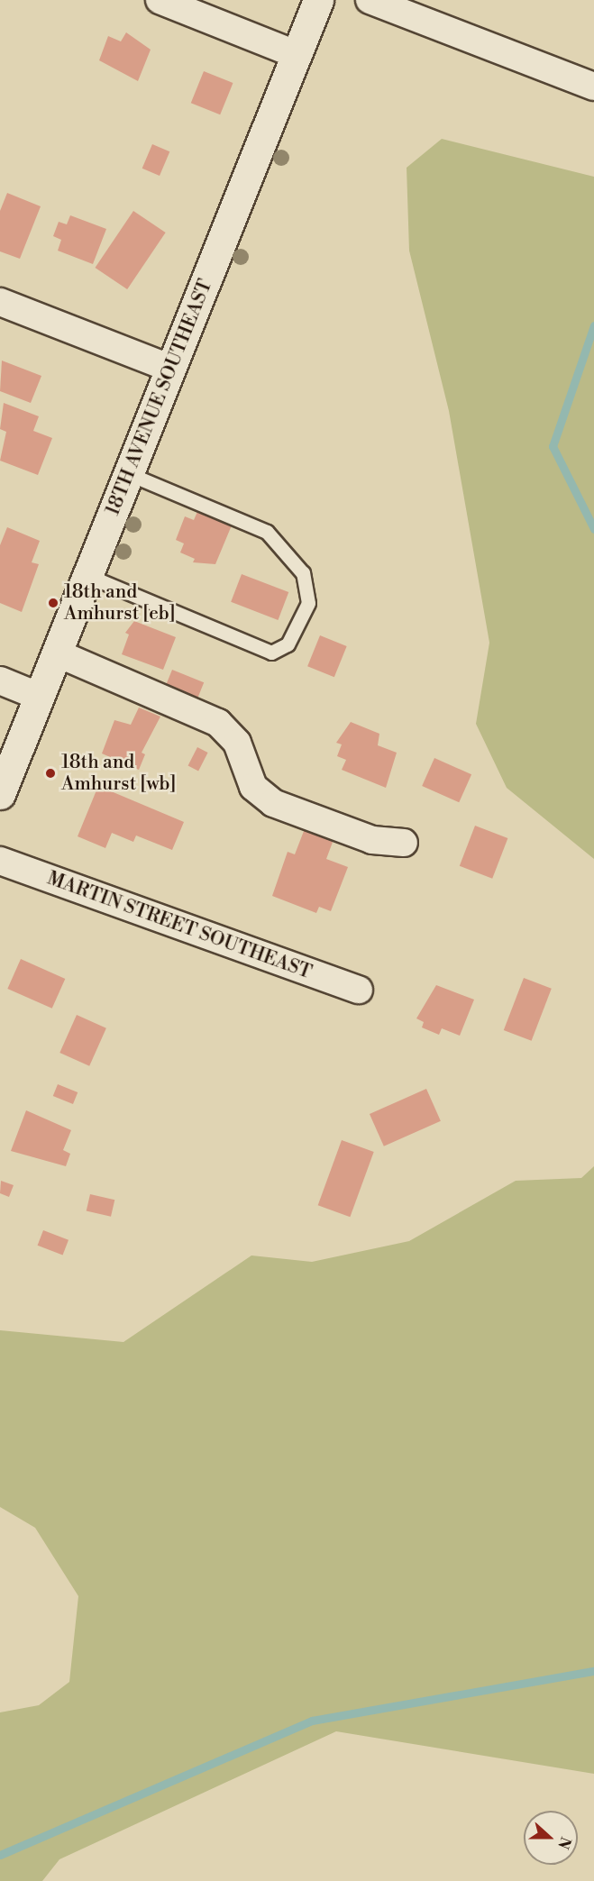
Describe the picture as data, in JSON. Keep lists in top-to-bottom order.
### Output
{
  "streets": {
    "street": ["18TH AVENUE SOUTHEAST", "MARTIN STREET SOUTHEAST"]
  },
  "places": ["18th and Amhurst [eb]", "18th and Amhurst [wb]"],
  "north": "right"
}
